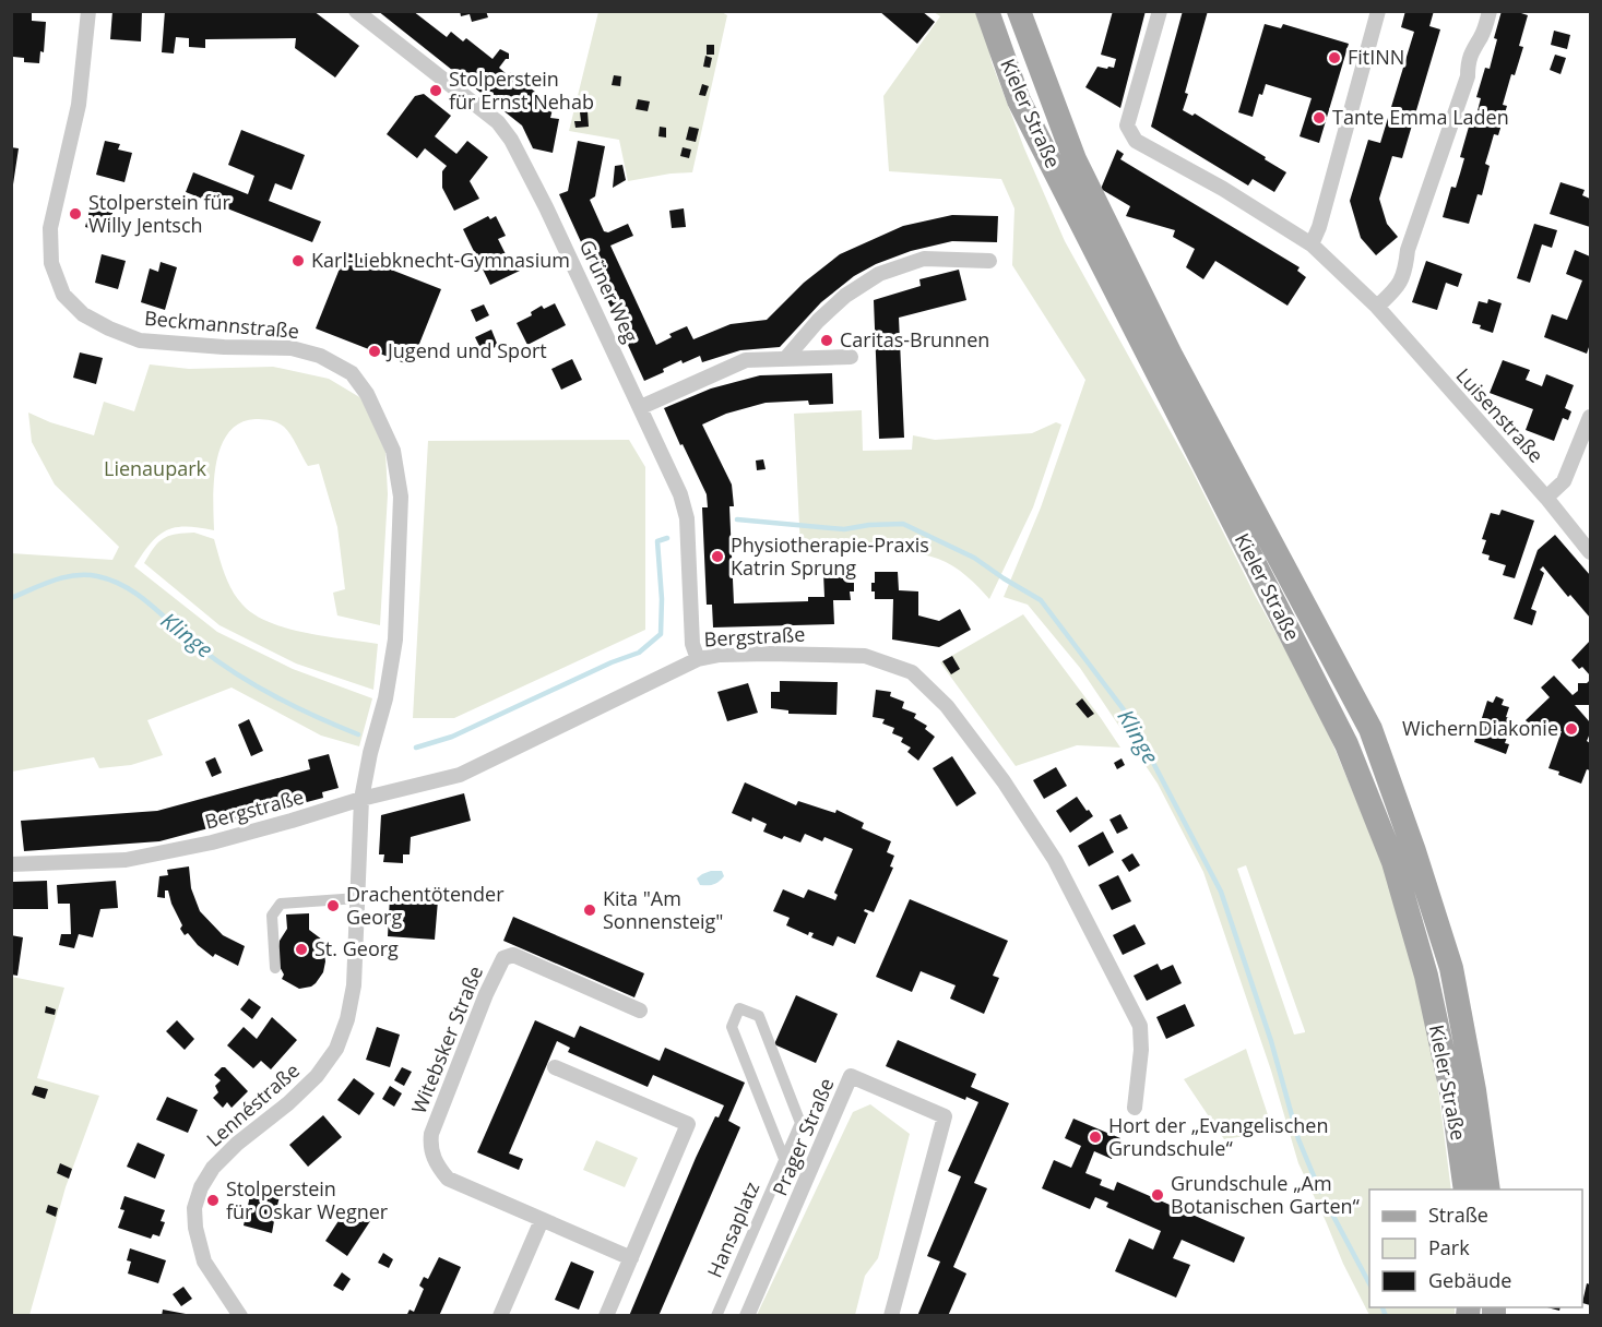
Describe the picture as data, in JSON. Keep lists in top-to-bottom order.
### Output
{
  "streets": {
    "main road": ["Kieler Straße"],
    "street": [
      "Grüner Weg",
      "Beckmannstraße",
      "Luisenstraße",
      "Bergstraße",
      "Witebsker Straße",
      "Lennéstraße",
      "Prager Straße",
      "Hansaplatz"
    ]
  },
  "crossings": [
    ["Grüner Weg", "Bergstraße"],
    ["Beckmannstraße", "Bergstraße"],
    ["Beckmannstraße", "Lennéstraße"],
    ["Bergstraße", "Lennéstraße"]
  ],
  "water": ["Klinge"],
  "parks": ["Lienaupark"],
  "places": [
    "FitINN",
    "Stolperstein für Ernst Nehab",
    "Tante Emma Laden",
    "Stolperstein für Willy Jentsch",
    "Karl-Liebknecht-Gymnasium",
    "Caritas-Brunnen",
    "Jugend und Sport",
    "Physiotherapie-Praxis Katrin Sprung",
    "WichernDiakonie",
    "Drachentötender Georg",
    "Kita \"Am Sonnensteig\"",
    "St. Georg",
    "Hort der „Evangelischen Grundschule“",
    "Grundschule „Am Botanischen Garten“",
    "Stolperstein für Oskar Wegner"
  ],
  "legend": ["Straße", "Park", "Gebäude"]
}
